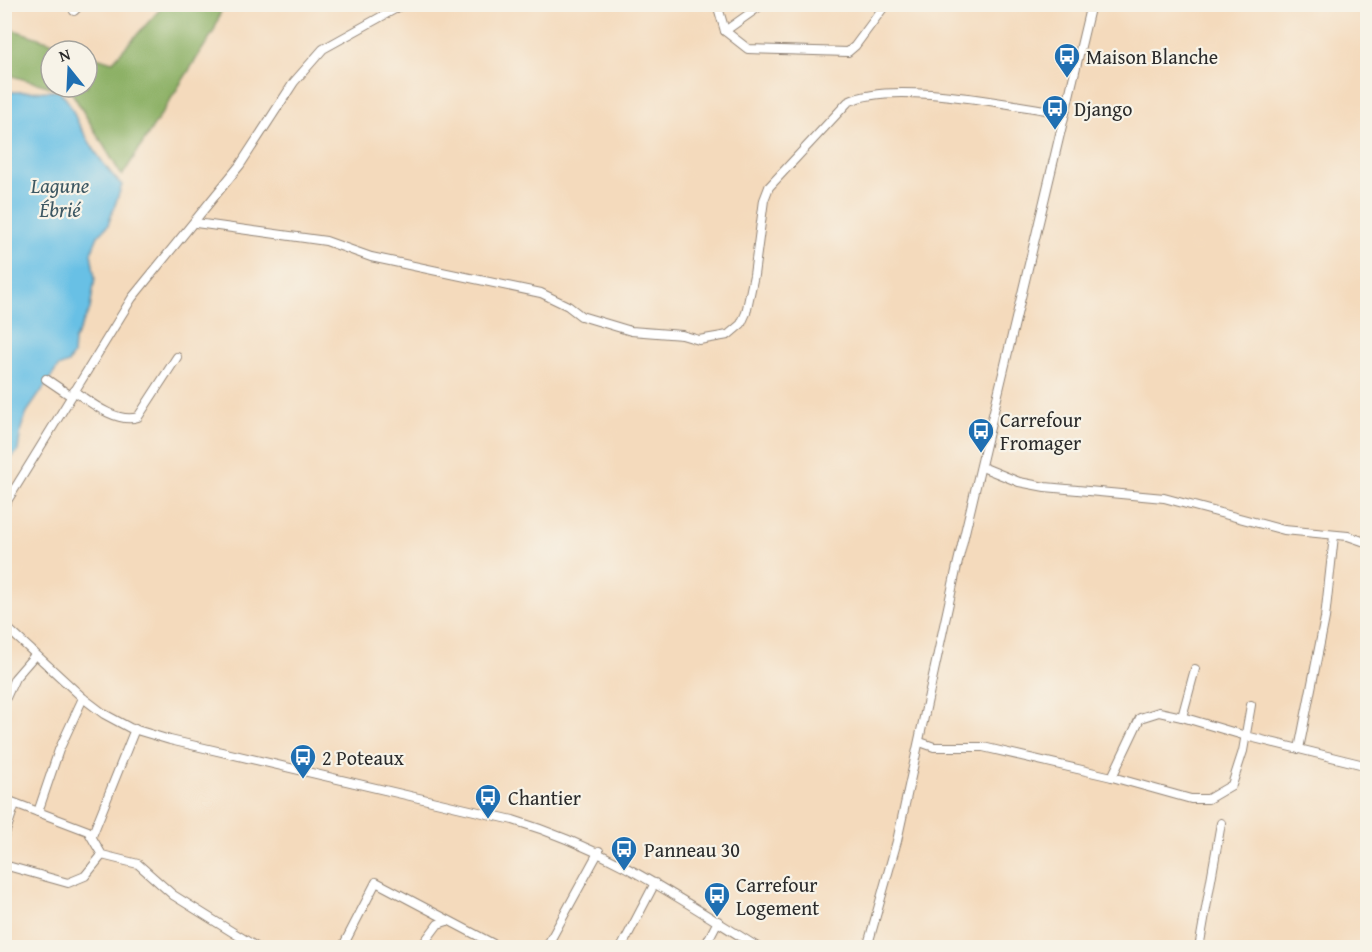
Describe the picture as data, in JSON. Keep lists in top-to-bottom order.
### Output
{
  "water": ["Lagune Ébrié"],
  "places": {
    "bus stop": [
      "Maison Blanche",
      "Django",
      "Carrefour Fromager",
      "2 Poteaux",
      "Chantier",
      "Panneau 30",
      "Carrefour Logement"
    ]
  },
  "north": "top"
}
